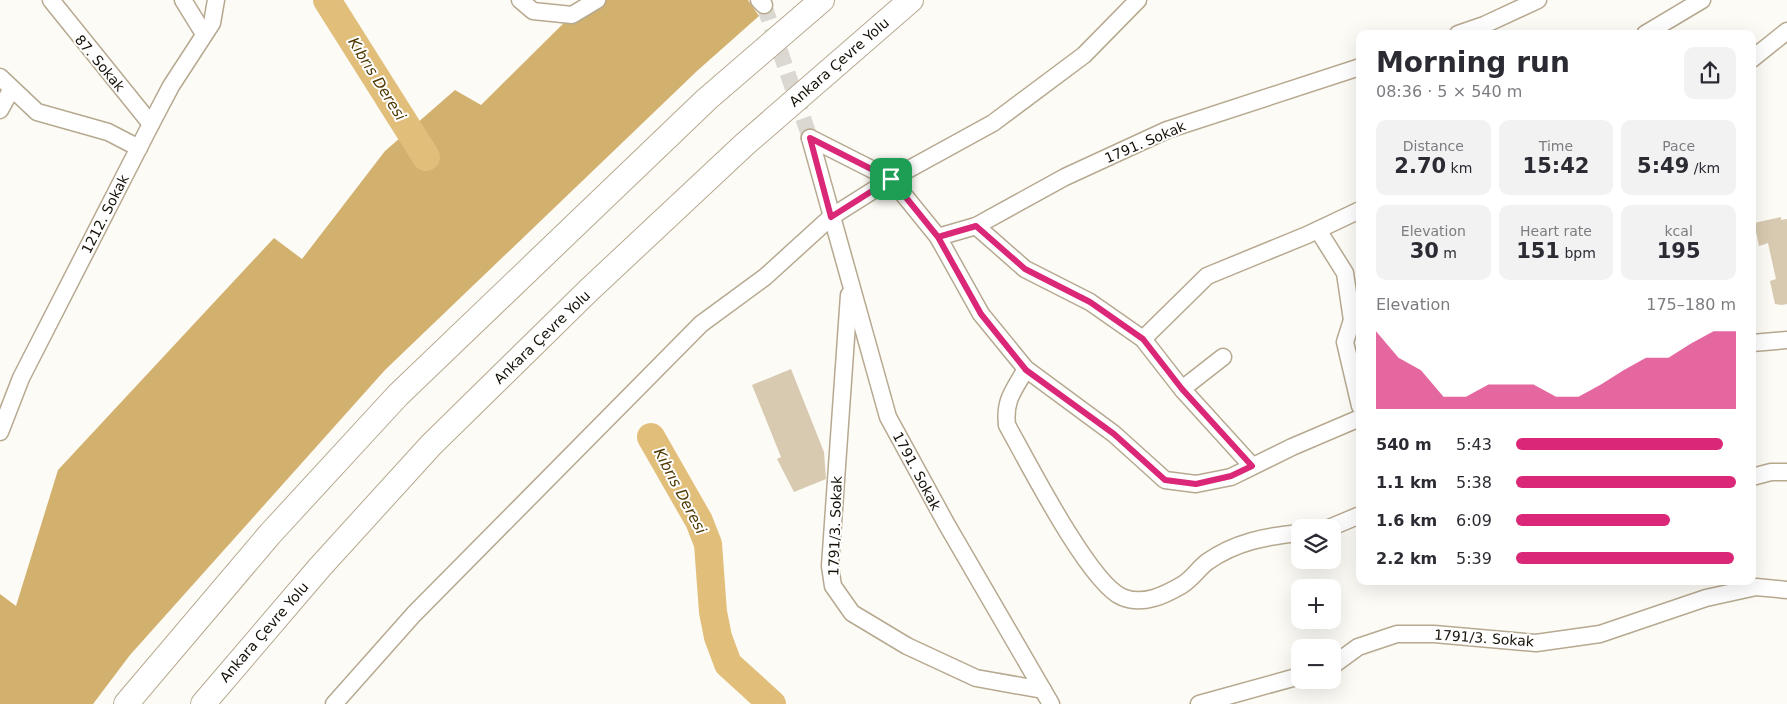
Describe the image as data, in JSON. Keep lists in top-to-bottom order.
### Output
{
  "streets": {
    "highway": ["Ankara Çevre Yolu"],
    "street": [
      "87. Sokak",
      "1791. Sokak",
      "1212. Sokak",
      "1791/3. Sokak"
    ]
  },
  "crossings": [
    ["87. Sokak", "1212. Sokak"],
    ["1791. Sokak", "1791/3. Sokak"]
  ],
  "water": ["Kıbrıs Deresi"],
  "page": {
    "heading": ["Morning run", "08:36 · 5 × 540 m"],
    "stats": [
      ["Distance", "2.70 km"],
      ["Time", "15:42"],
      ["Pace", "5:49 /km"],
      ["Elevation", "30 m"],
      ["Heart rate", "151 bpm"],
      ["kcal", "195"]
    ],
    "chart": ["Elevation", "175–180 m"],
    "list": [
      {
        "name": "540 m",
        "note": "5:43"
      },
      {
        "name": "1.1 km",
        "note": "5:38"
      },
      {
        "name": "1.6 km",
        "note": "6:09"
      },
      {
        "name": "2.2 km",
        "note": "5:39"
      }
    ],
    "map_buttons": ["+", "−"]
  }
}
